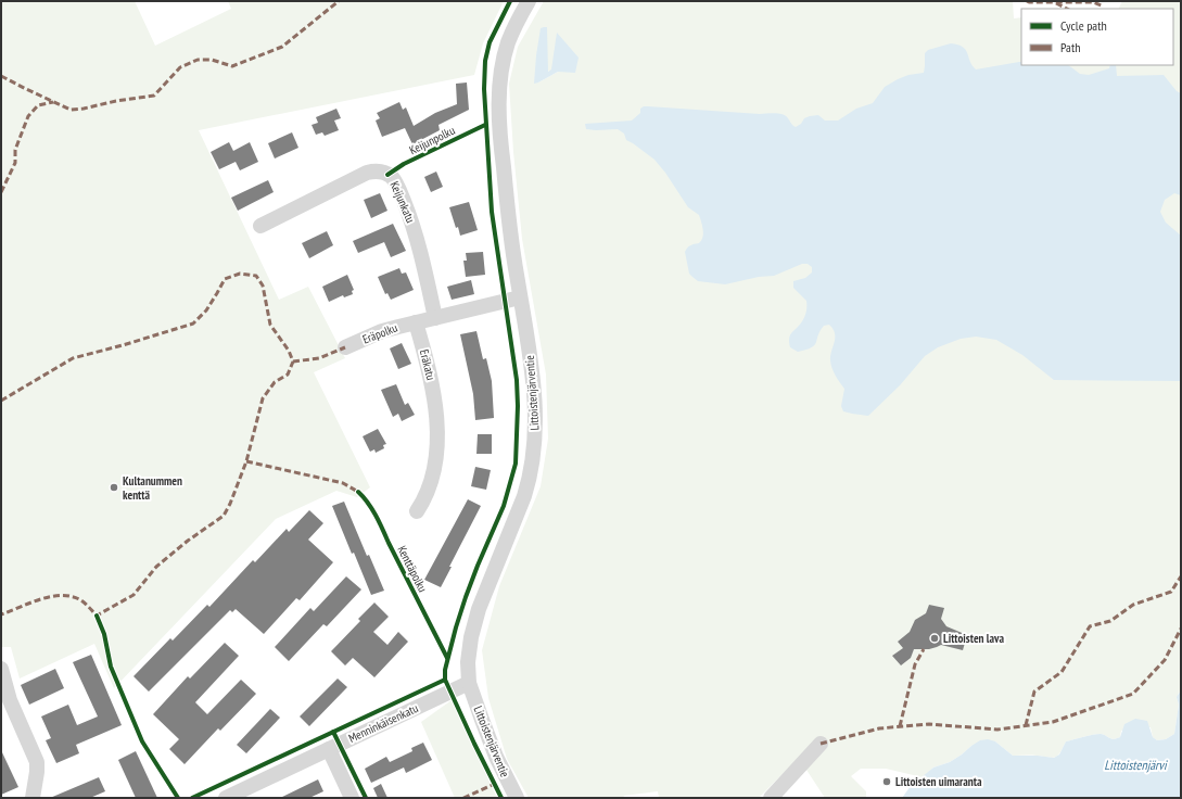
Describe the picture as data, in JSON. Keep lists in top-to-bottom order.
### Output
{
  "streets": {
    "street": [
      "Keijunkatu",
      "Eräpolku",
      "Eräkatu",
      "Littoistenjärventie",
      "Menninkäisenkatu"
    ],
    "cycle path": ["Keijunpolku", "Kenttäpolku"]
  },
  "crossings": [
    ["Eräpolku", "Eräkatu"],
    ["Littoistenjärventie", "Menninkäisenkatu"]
  ],
  "water": ["Littoistenjärvi"],
  "places": ["Kultanummen kenttä", "Littoisten lava", "Littoisten uimaranta"],
  "legend": ["Cycle path", "Path"]
}
